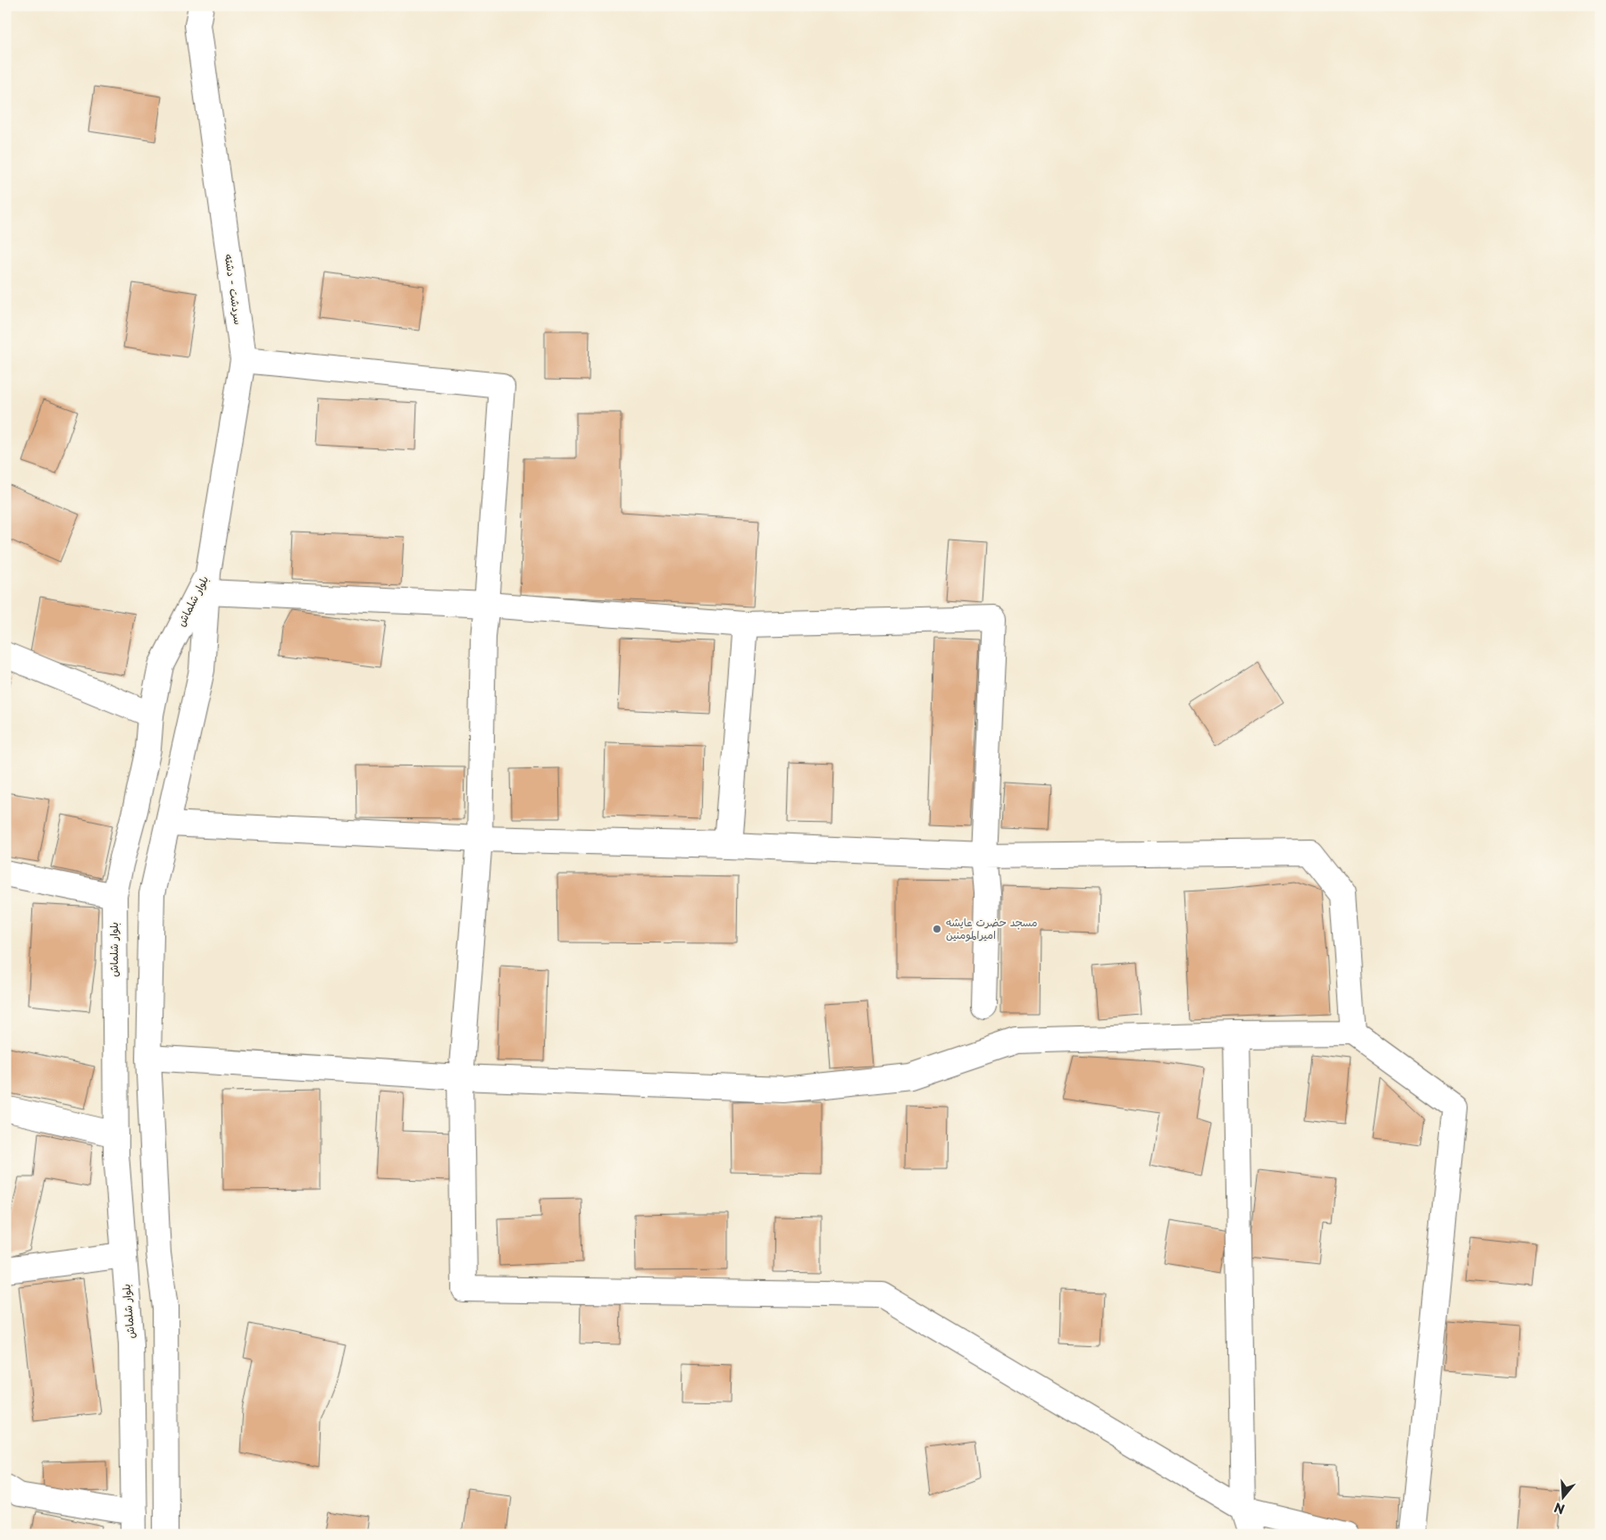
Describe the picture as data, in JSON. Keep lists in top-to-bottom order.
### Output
{
  "streets": {
    "street": ["سردشت - دشته", "بلوار شلماش"]
  },
  "crossings": [
    ["سردشت - دشته", "بلوار شلماش"]
  ],
  "places": ["مسجد حضرت عایشه امیرالمومنین"],
  "north": "bottom"
}
